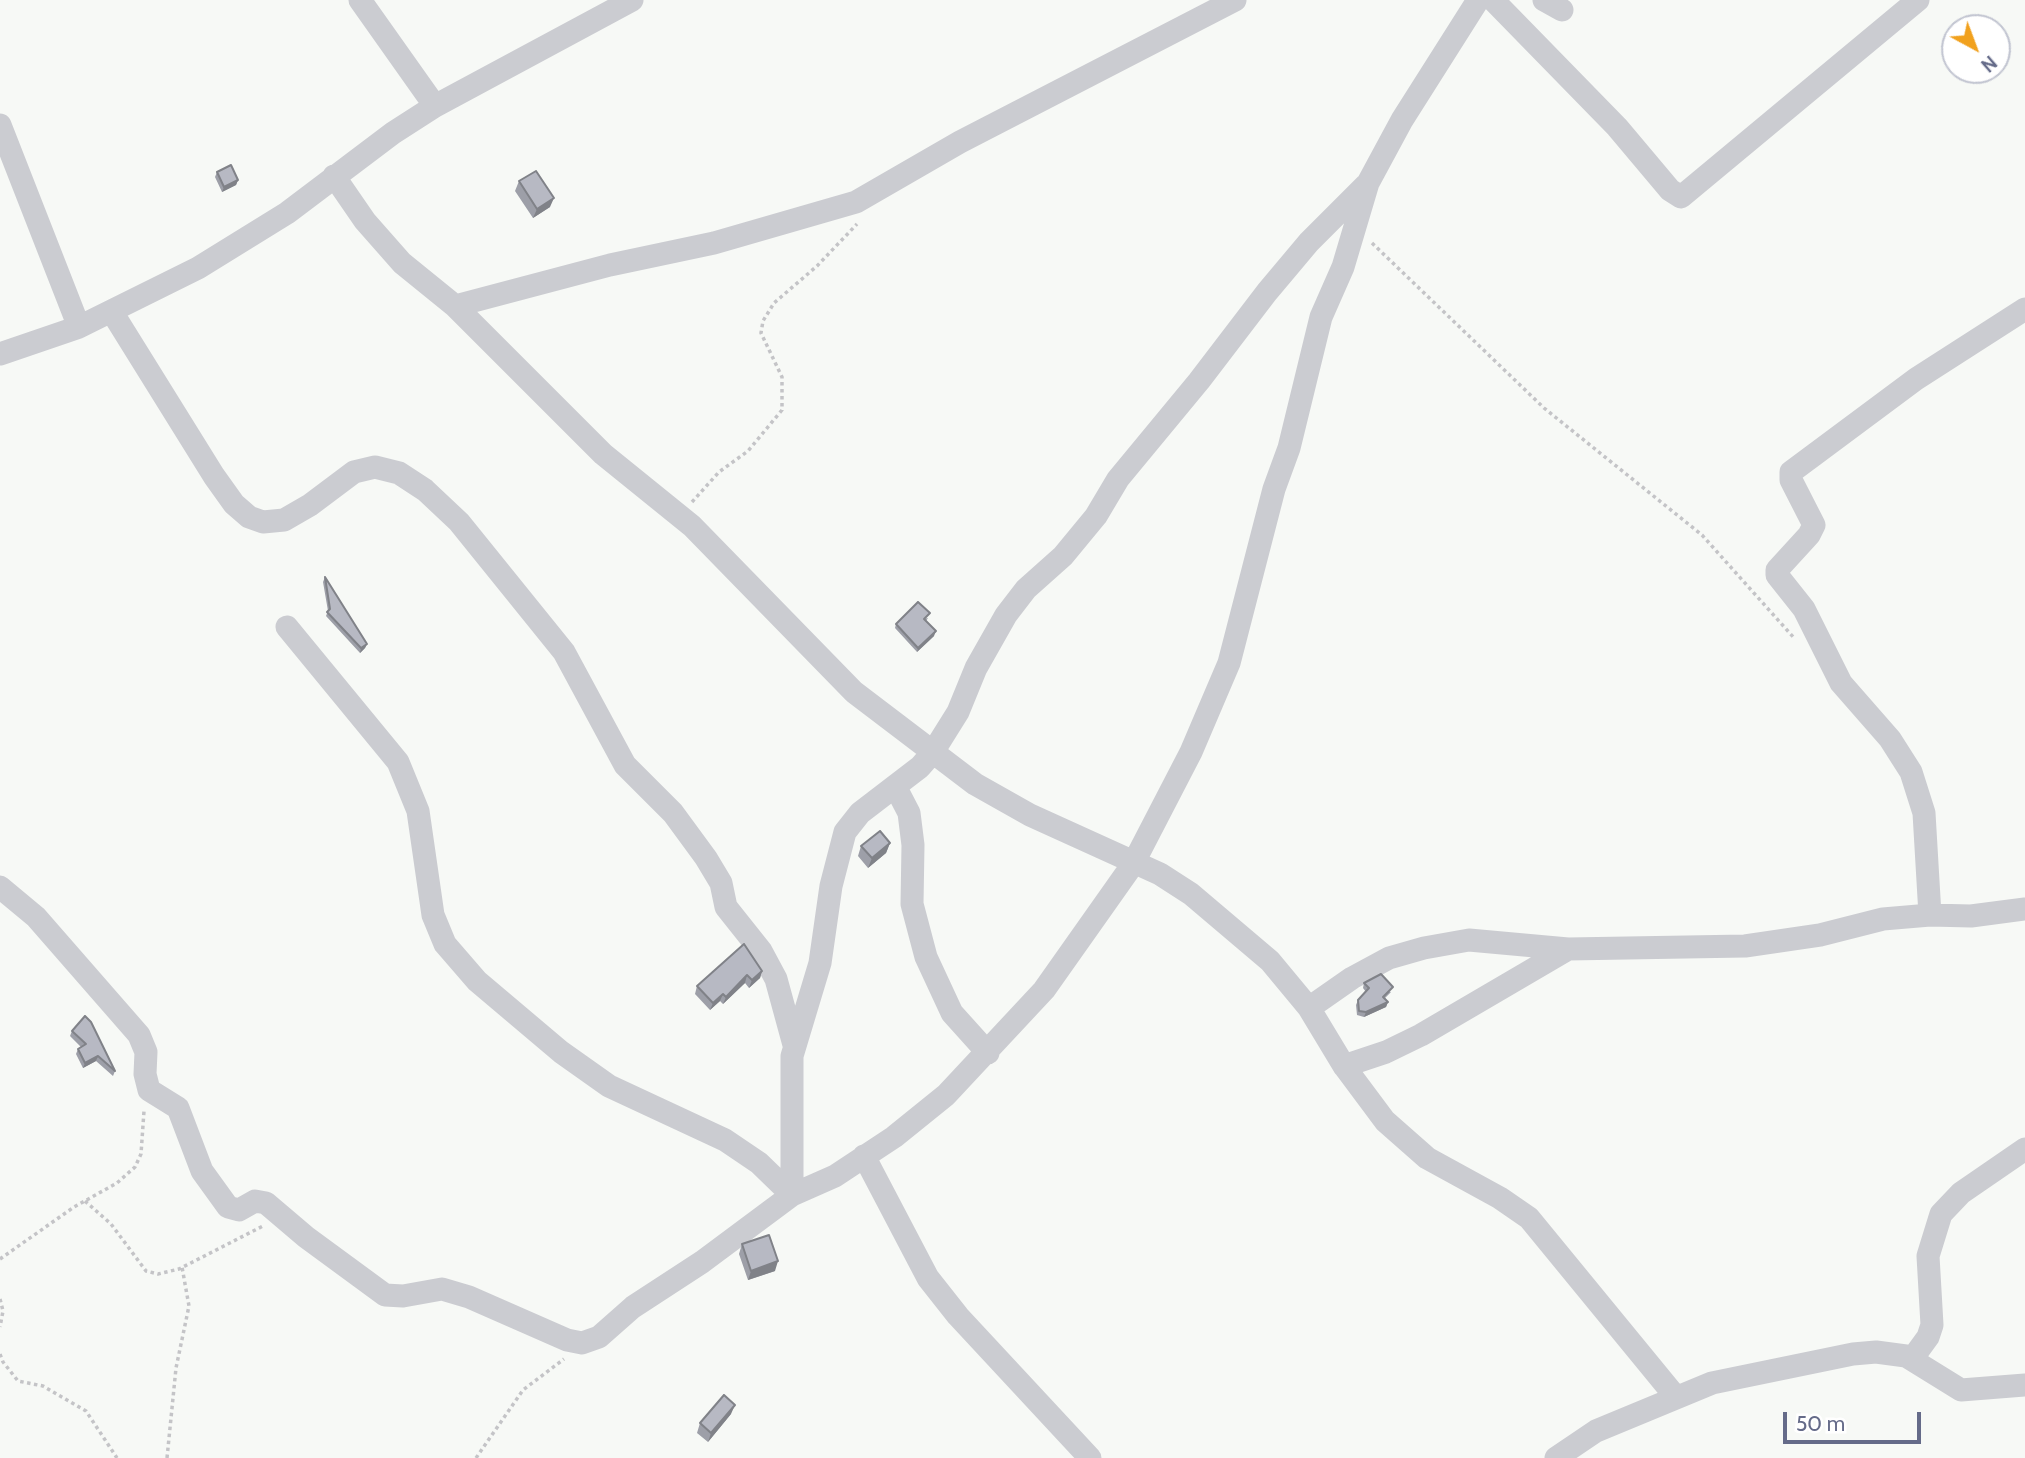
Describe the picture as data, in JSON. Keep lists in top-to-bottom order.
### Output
{
  "scale_bar": "50 m",
  "north": "bottom right"
}
